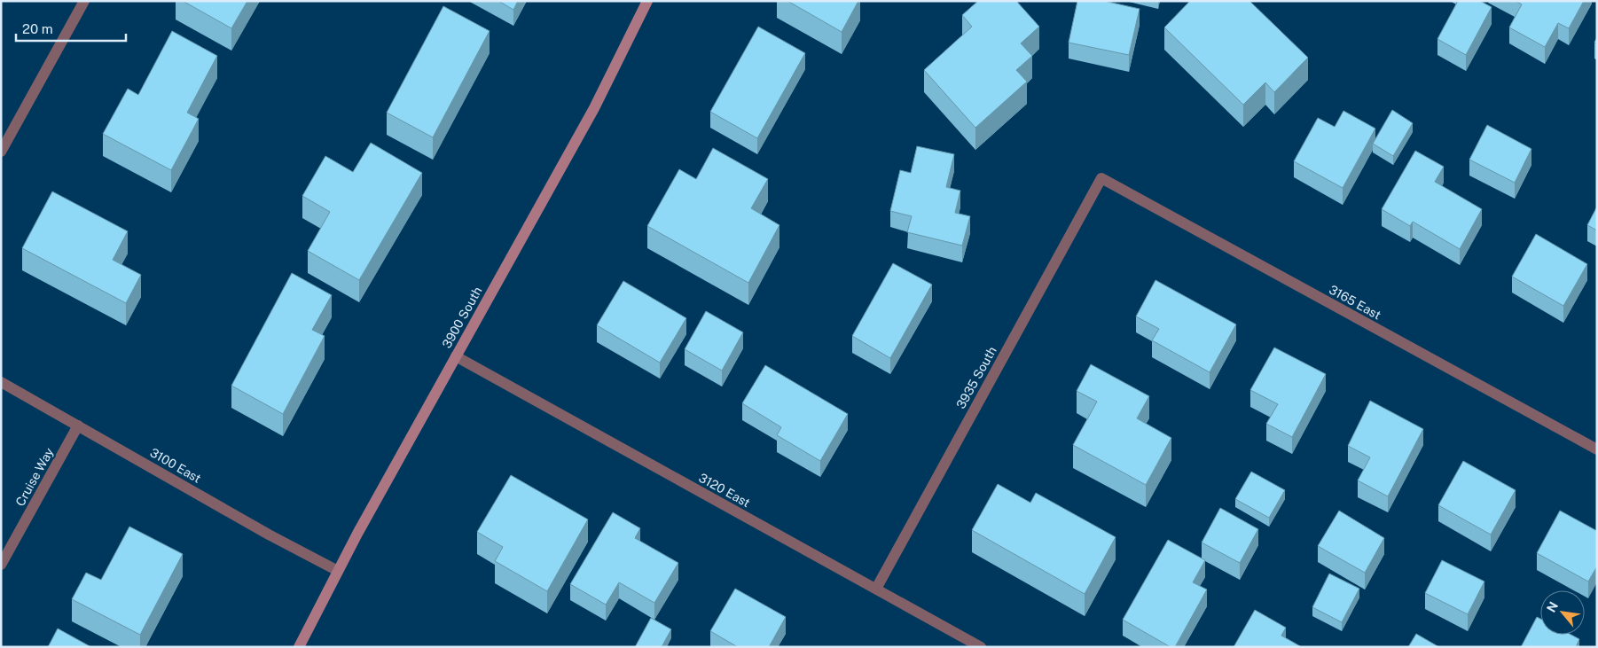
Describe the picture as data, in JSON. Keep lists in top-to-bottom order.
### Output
{
  "streets": {
    "main road": ["3900 South"],
    "street": [
      "3165 East",
      "3935 South",
      "3100 East",
      "Cruise Way",
      "3120 East"
    ]
  },
  "crossings": [
    ["3165 East", "3935 South"],
    ["3900 South", "3100 East"],
    ["3900 South", "3120 East"],
    ["3935 South", "3120 East"],
    ["3100 East", "Cruise Way"]
  ],
  "scale_bar": "20 m",
  "north": "top left"
}
